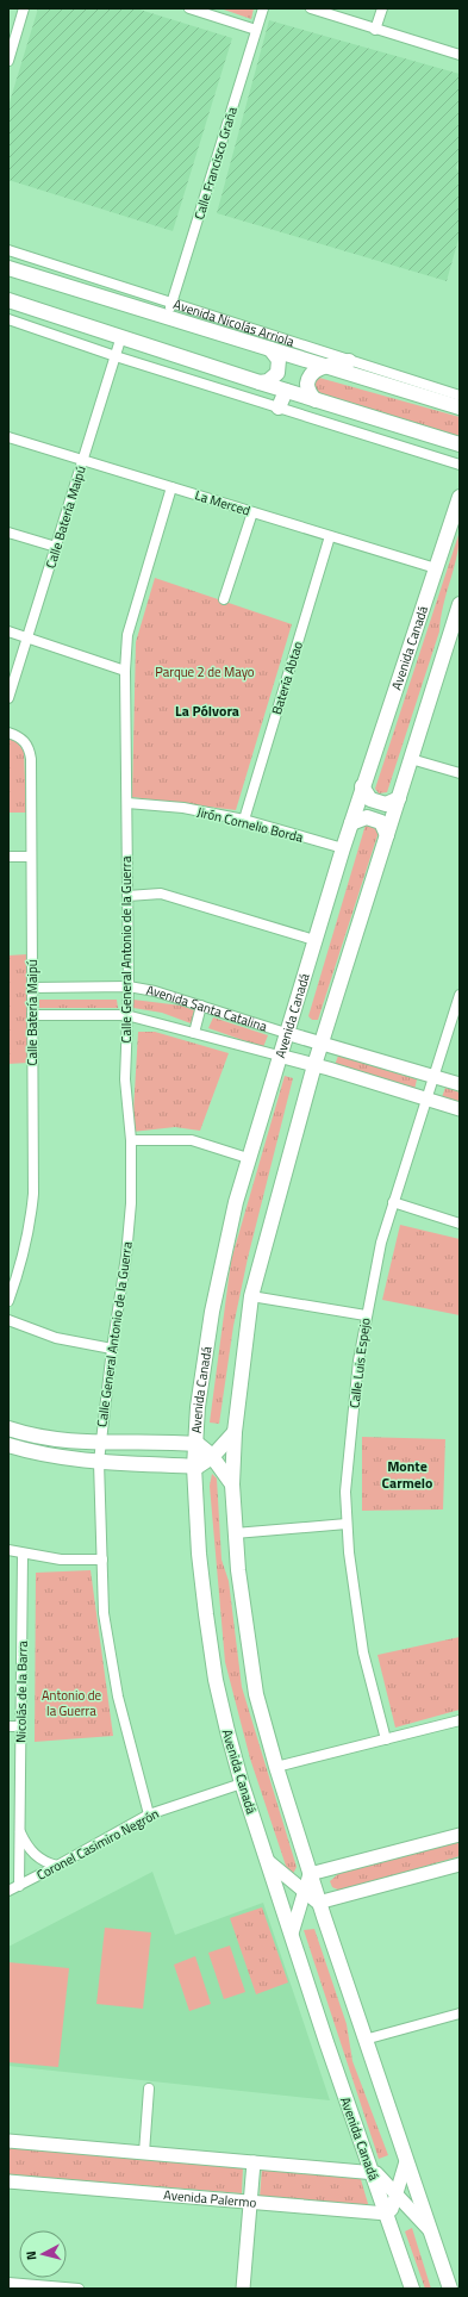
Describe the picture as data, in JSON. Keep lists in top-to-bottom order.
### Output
{
  "streets": {
    "main road": ["Avenida Nicolás Arriola", "Avenida Canadá"],
    "street": [
      "Calle Francisco Graña",
      "La Merced",
      "Calle Batería Maipú",
      "Batería Abtao",
      "Jirón Cornelio Borda",
      "Calle General Antonio de la Guerra",
      "Avenida Santa Catalina",
      "Calle Luis Espejo",
      "Nicolás de la Barra",
      "Coronel Casimiro Negrón",
      "Avenida Palermo"
    ]
  },
  "crossings": [
    ["Calle Francisco Graña", "Avenida Nicolás Arriola"],
    ["La Merced", "Calle Batería Maipú"],
    ["La Merced", "Avenida Canadá"],
    ["La Merced", "Batería Abtao"],
    ["La Merced", "Calle General Antonio de la Guerra"],
    ["Calle Batería Maipú", "Avenida Santa Catalina"],
    ["Avenida Canadá", "Jirón Cornelio Borda"],
    ["Avenida Canadá", "Avenida Santa Catalina"],
    ["Avenida Canadá", "Coronel Casimiro Negrón"],
    ["Avenida Canadá", "Avenida Palermo"],
    ["Batería Abtao", "Jirón Cornelio Borda"],
    ["Jirón Cornelio Borda", "Calle General Antonio de la Guerra"],
    ["Calle General Antonio de la Guerra", "Avenida Santa Catalina"],
    ["Avenida Santa Catalina", "Calle Luis Espejo"],
    ["Nicolás de la Barra", "Coronel Casimiro Negrón"]
  ],
  "districts": ["La Pólvora", "Monte Carmelo"],
  "parks": ["Parque 2 de Mayo", "Antonio de la Guerra"],
  "north": "left"
}
